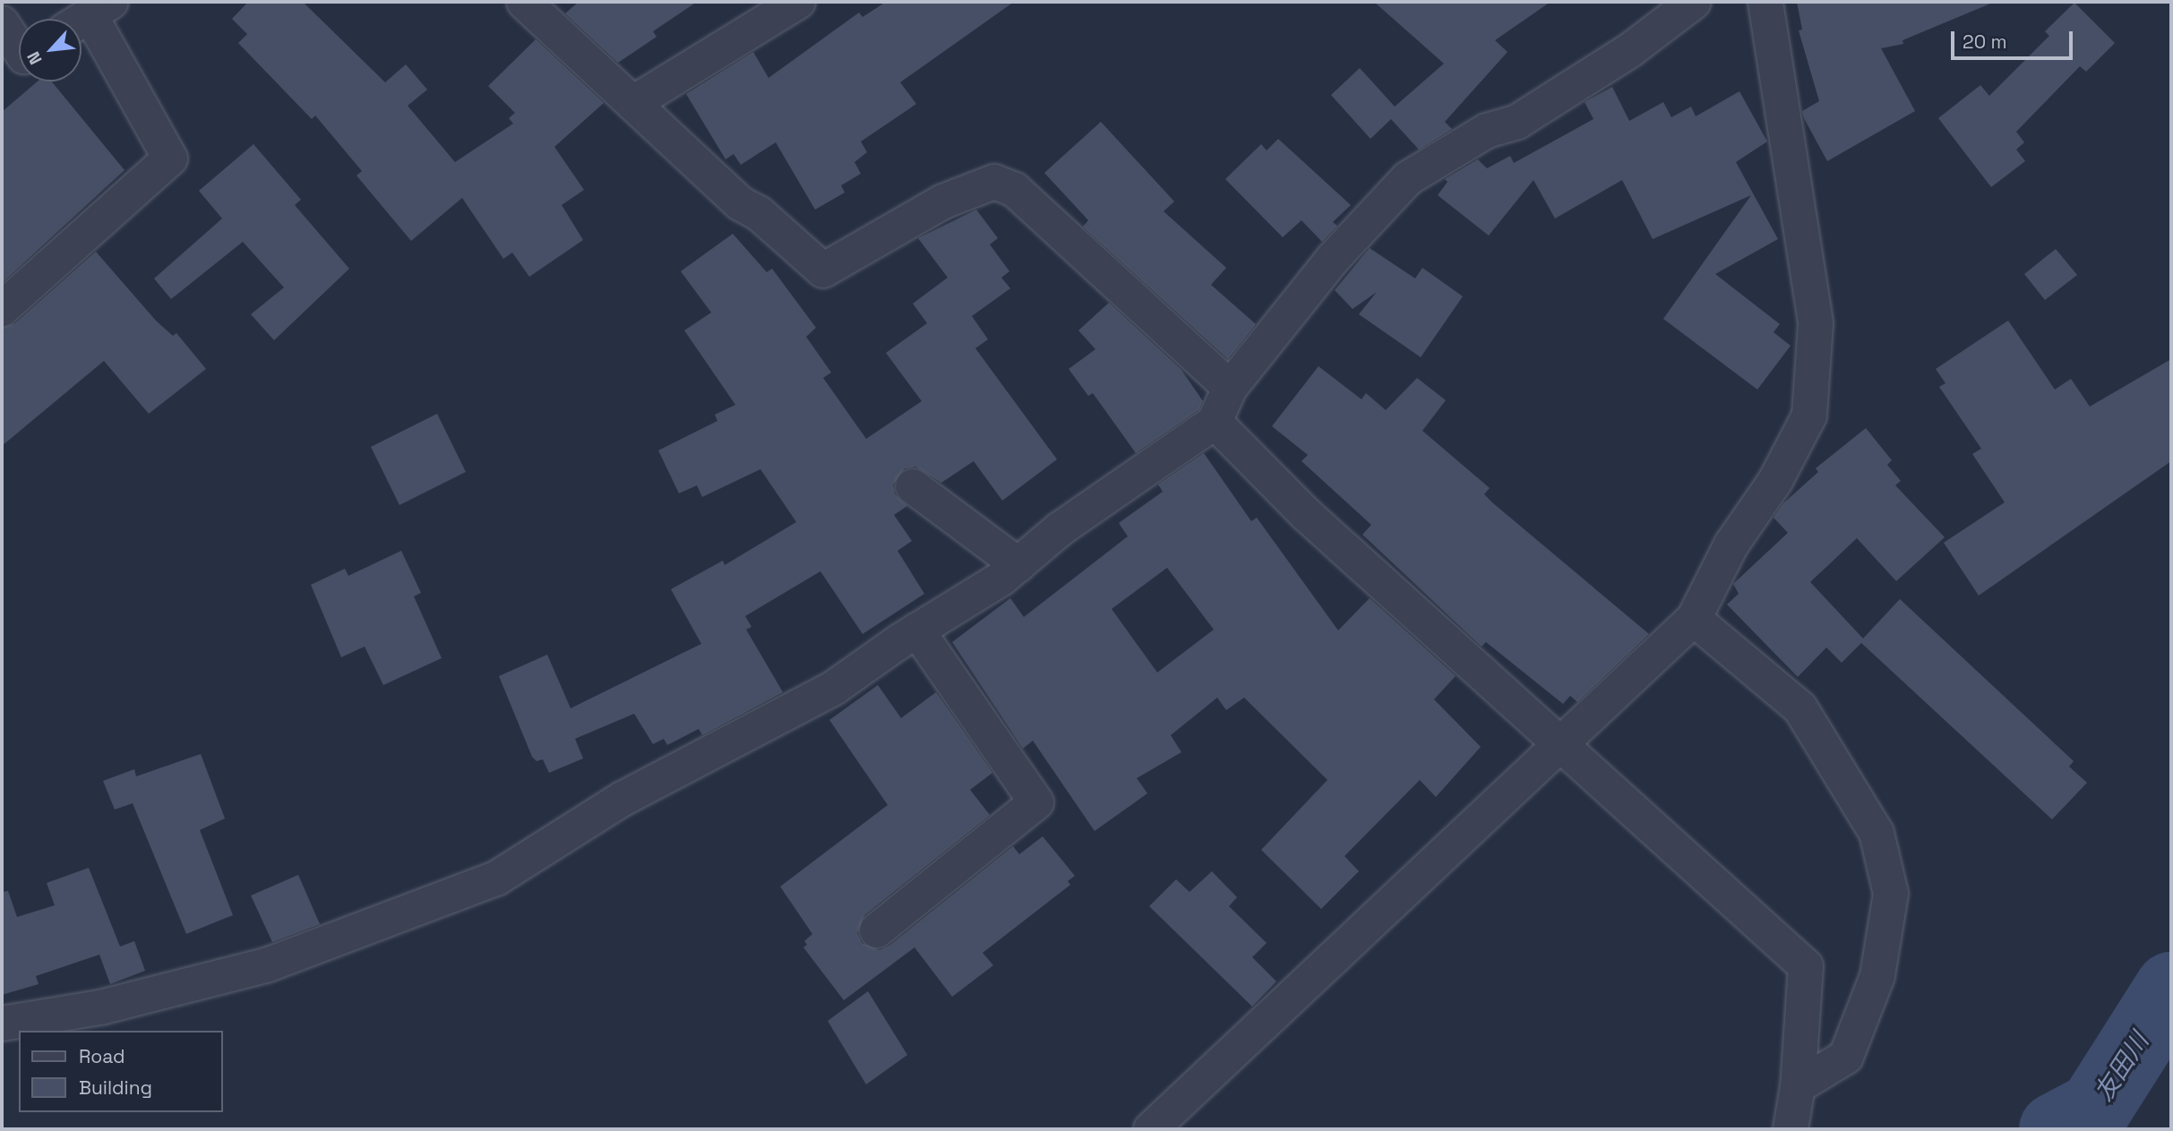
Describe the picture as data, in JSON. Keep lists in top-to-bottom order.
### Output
{
  "water": ["友田川"],
  "legend": ["Road", "Building"],
  "scale_bar": "20 m",
  "north": "bottom left"
}
